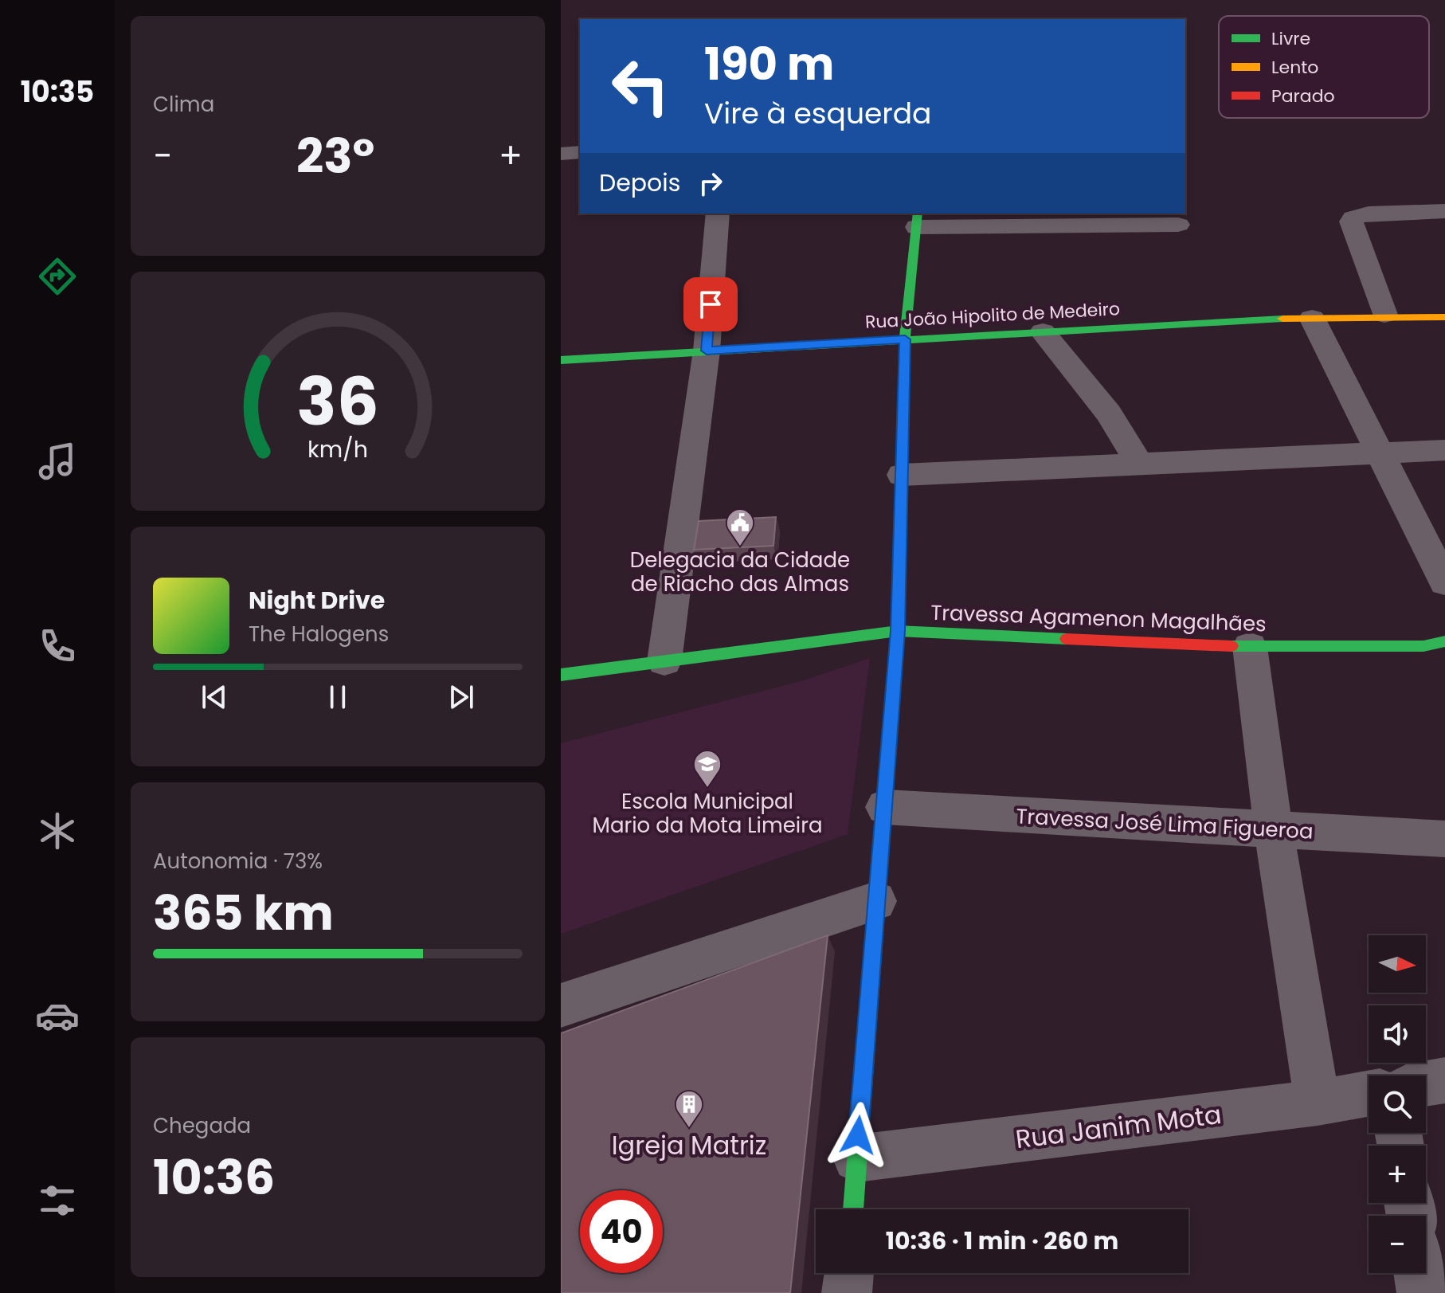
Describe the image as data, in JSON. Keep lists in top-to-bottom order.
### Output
{
  "streets": {
    "street": [
      "Rua João Hipolito de Medeiro",
      "Travessa Agamenon Magalhães",
      "Travessa José Lima Figueroa",
      "Rua Janim Mota"
    ]
  },
  "places": {
    "public building": ["Delegacia da Cidade de Riacho das Almas"],
    "school or university": ["Escola Municipal Mario da Mota Limeira"],
    "building": ["Igreja Matriz"]
  },
  "legend": ["Livre", "Lento", "Parado"],
  "north": "right",
  "page": {
    "tabs": "10:35",
    "tile": [
      "Clima",
      ["Autonomia · 73%", "365 km"],
      ["Chegada", "10:36"]
    ],
    "turn": ["190 m", "Vire à esquerda"],
    "heat": ["−", "23°", "+"],
    "then": "Depois",
    "song": ["Night Drive", "The Halogens"],
    "map_buttons": ["+", "−"],
    "limit": "40",
    "trip": "10:36 · 1 min · 260 m",
    "gauge": ["36", "km/h"]
  }
}
